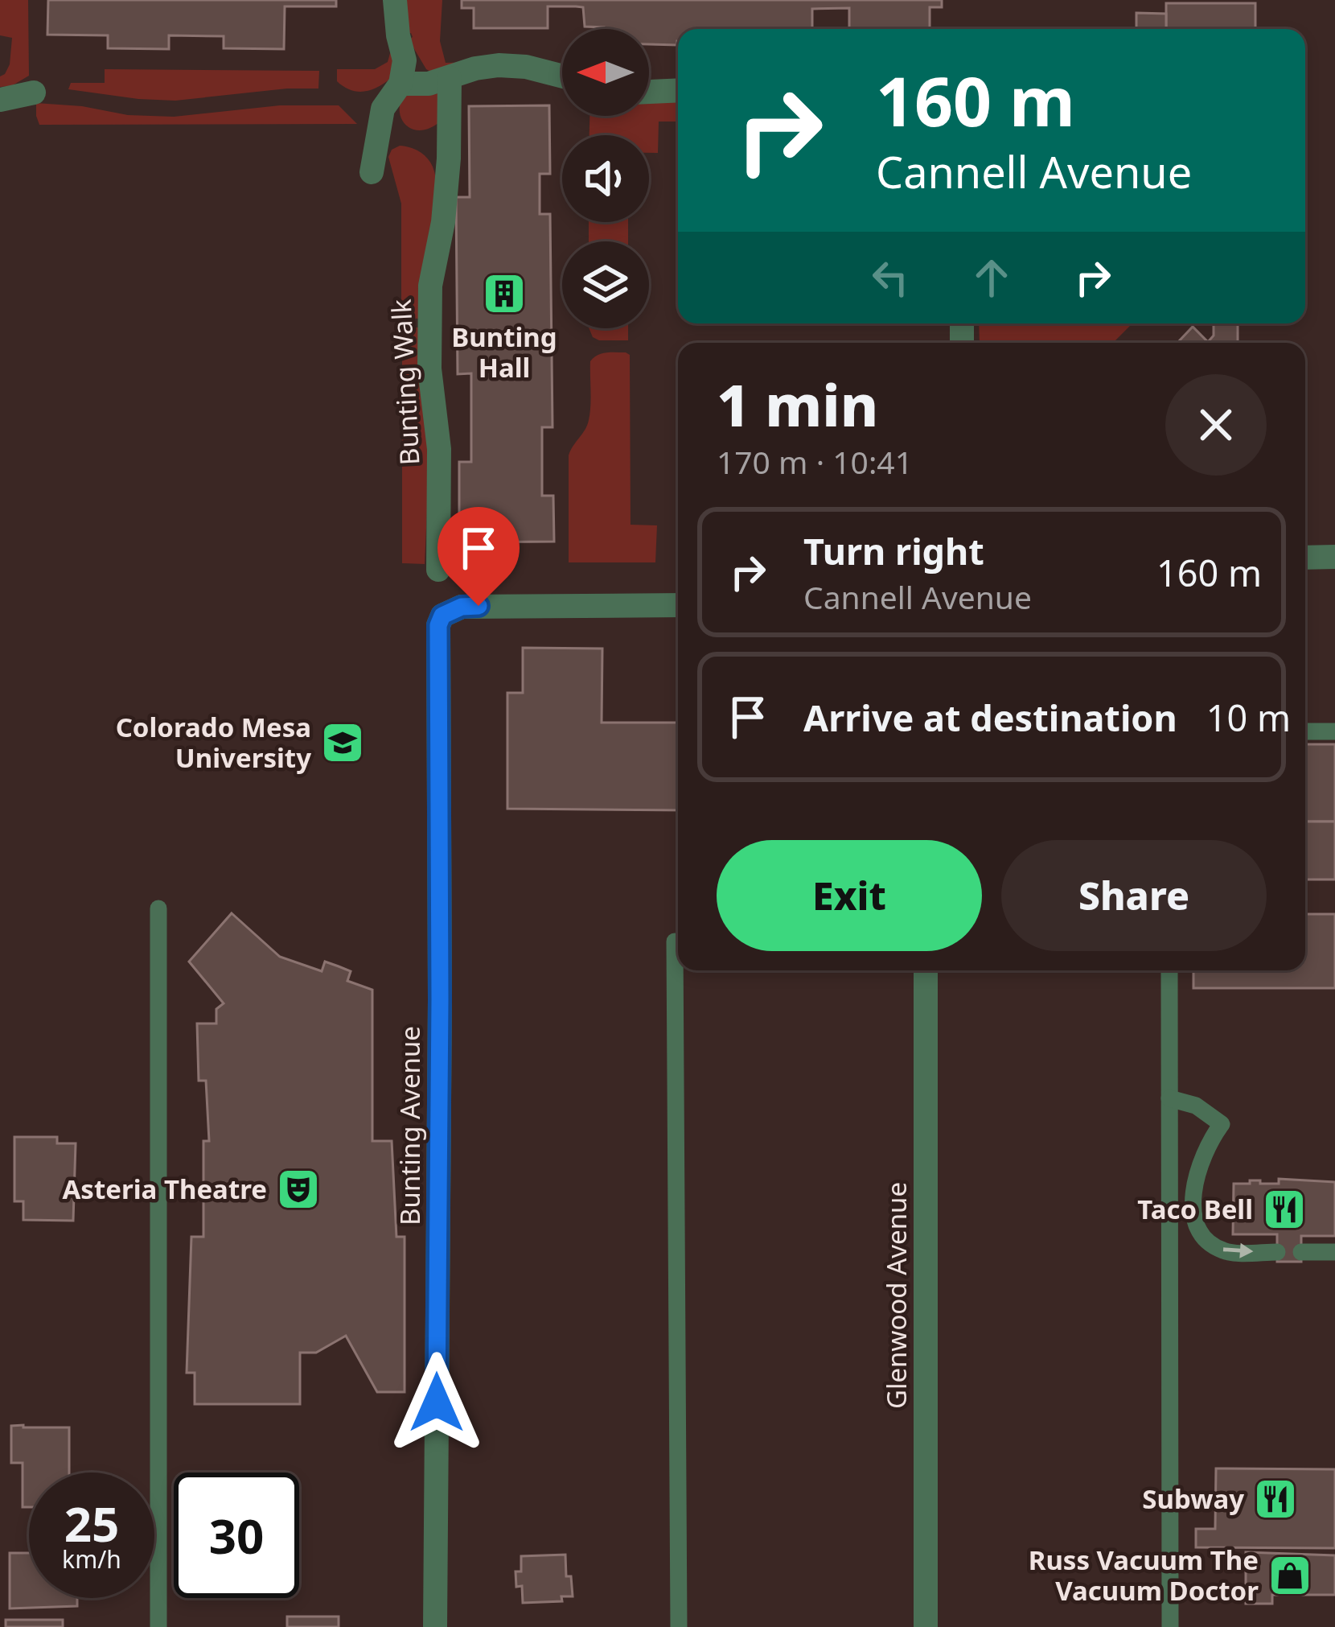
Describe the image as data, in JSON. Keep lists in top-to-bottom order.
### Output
{
  "streets": {
    "street": ["Bunting Walk", "Bunting Avenue", "Glenwood Avenue"]
  },
  "places": {
    "building": ["Bunting Hall"],
    "school or university": ["Colorado Mesa University"],
    "theatre": ["Asteria Theatre"],
    "restaurant": ["Taco Bell", "Subway"],
    "shop": ["Russ Vacuum The Vacuum Doctor"]
  },
  "north": "left",
  "page": {
    "turn": ["160 m", "Cannell Avenue"],
    "heading": ["1 min", "170 m · 10:41"],
    "list": [
      {
        "name": "Turn right",
        "note": "Cannell Avenue",
        "value": "160 m"
      },
      {
        "name": "Arrive at destination",
        "value": "10 m"
      }
    ],
    "buttons": ["Exit", "Share"],
    "speed": "25 km/h",
    "limit": "30"
  }
}
